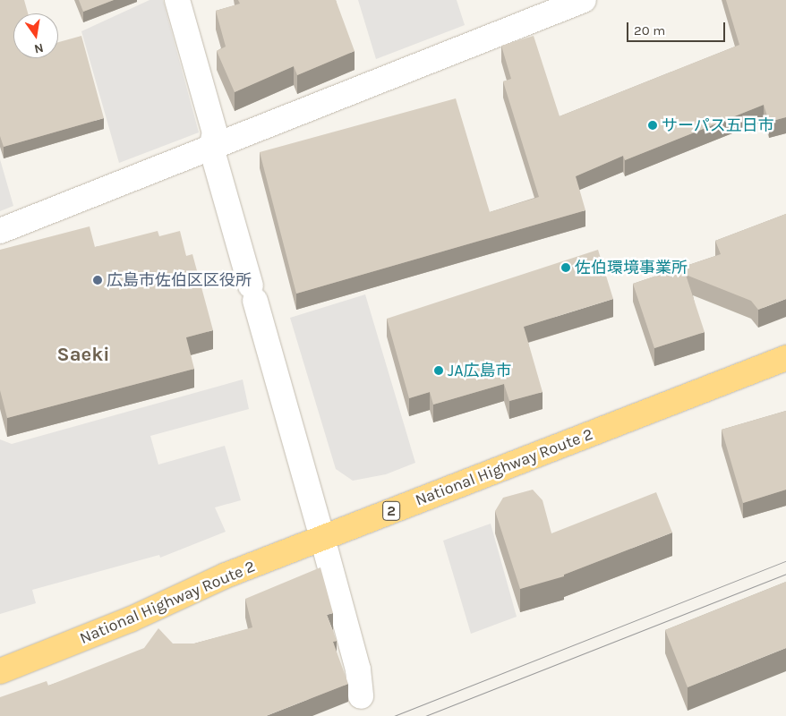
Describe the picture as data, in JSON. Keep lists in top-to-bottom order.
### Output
{
  "streets": {
    "highway": ["National Highway Route 2", "2"]
  },
  "districts": ["Saeki"],
  "places": [
    "サーパス五日市",
    "佐伯環境事業所",
    "広島市佐伯区区役所",
    "JA広島市"
  ],
  "scale_bar": "20 m",
  "north": "bottom"
}
